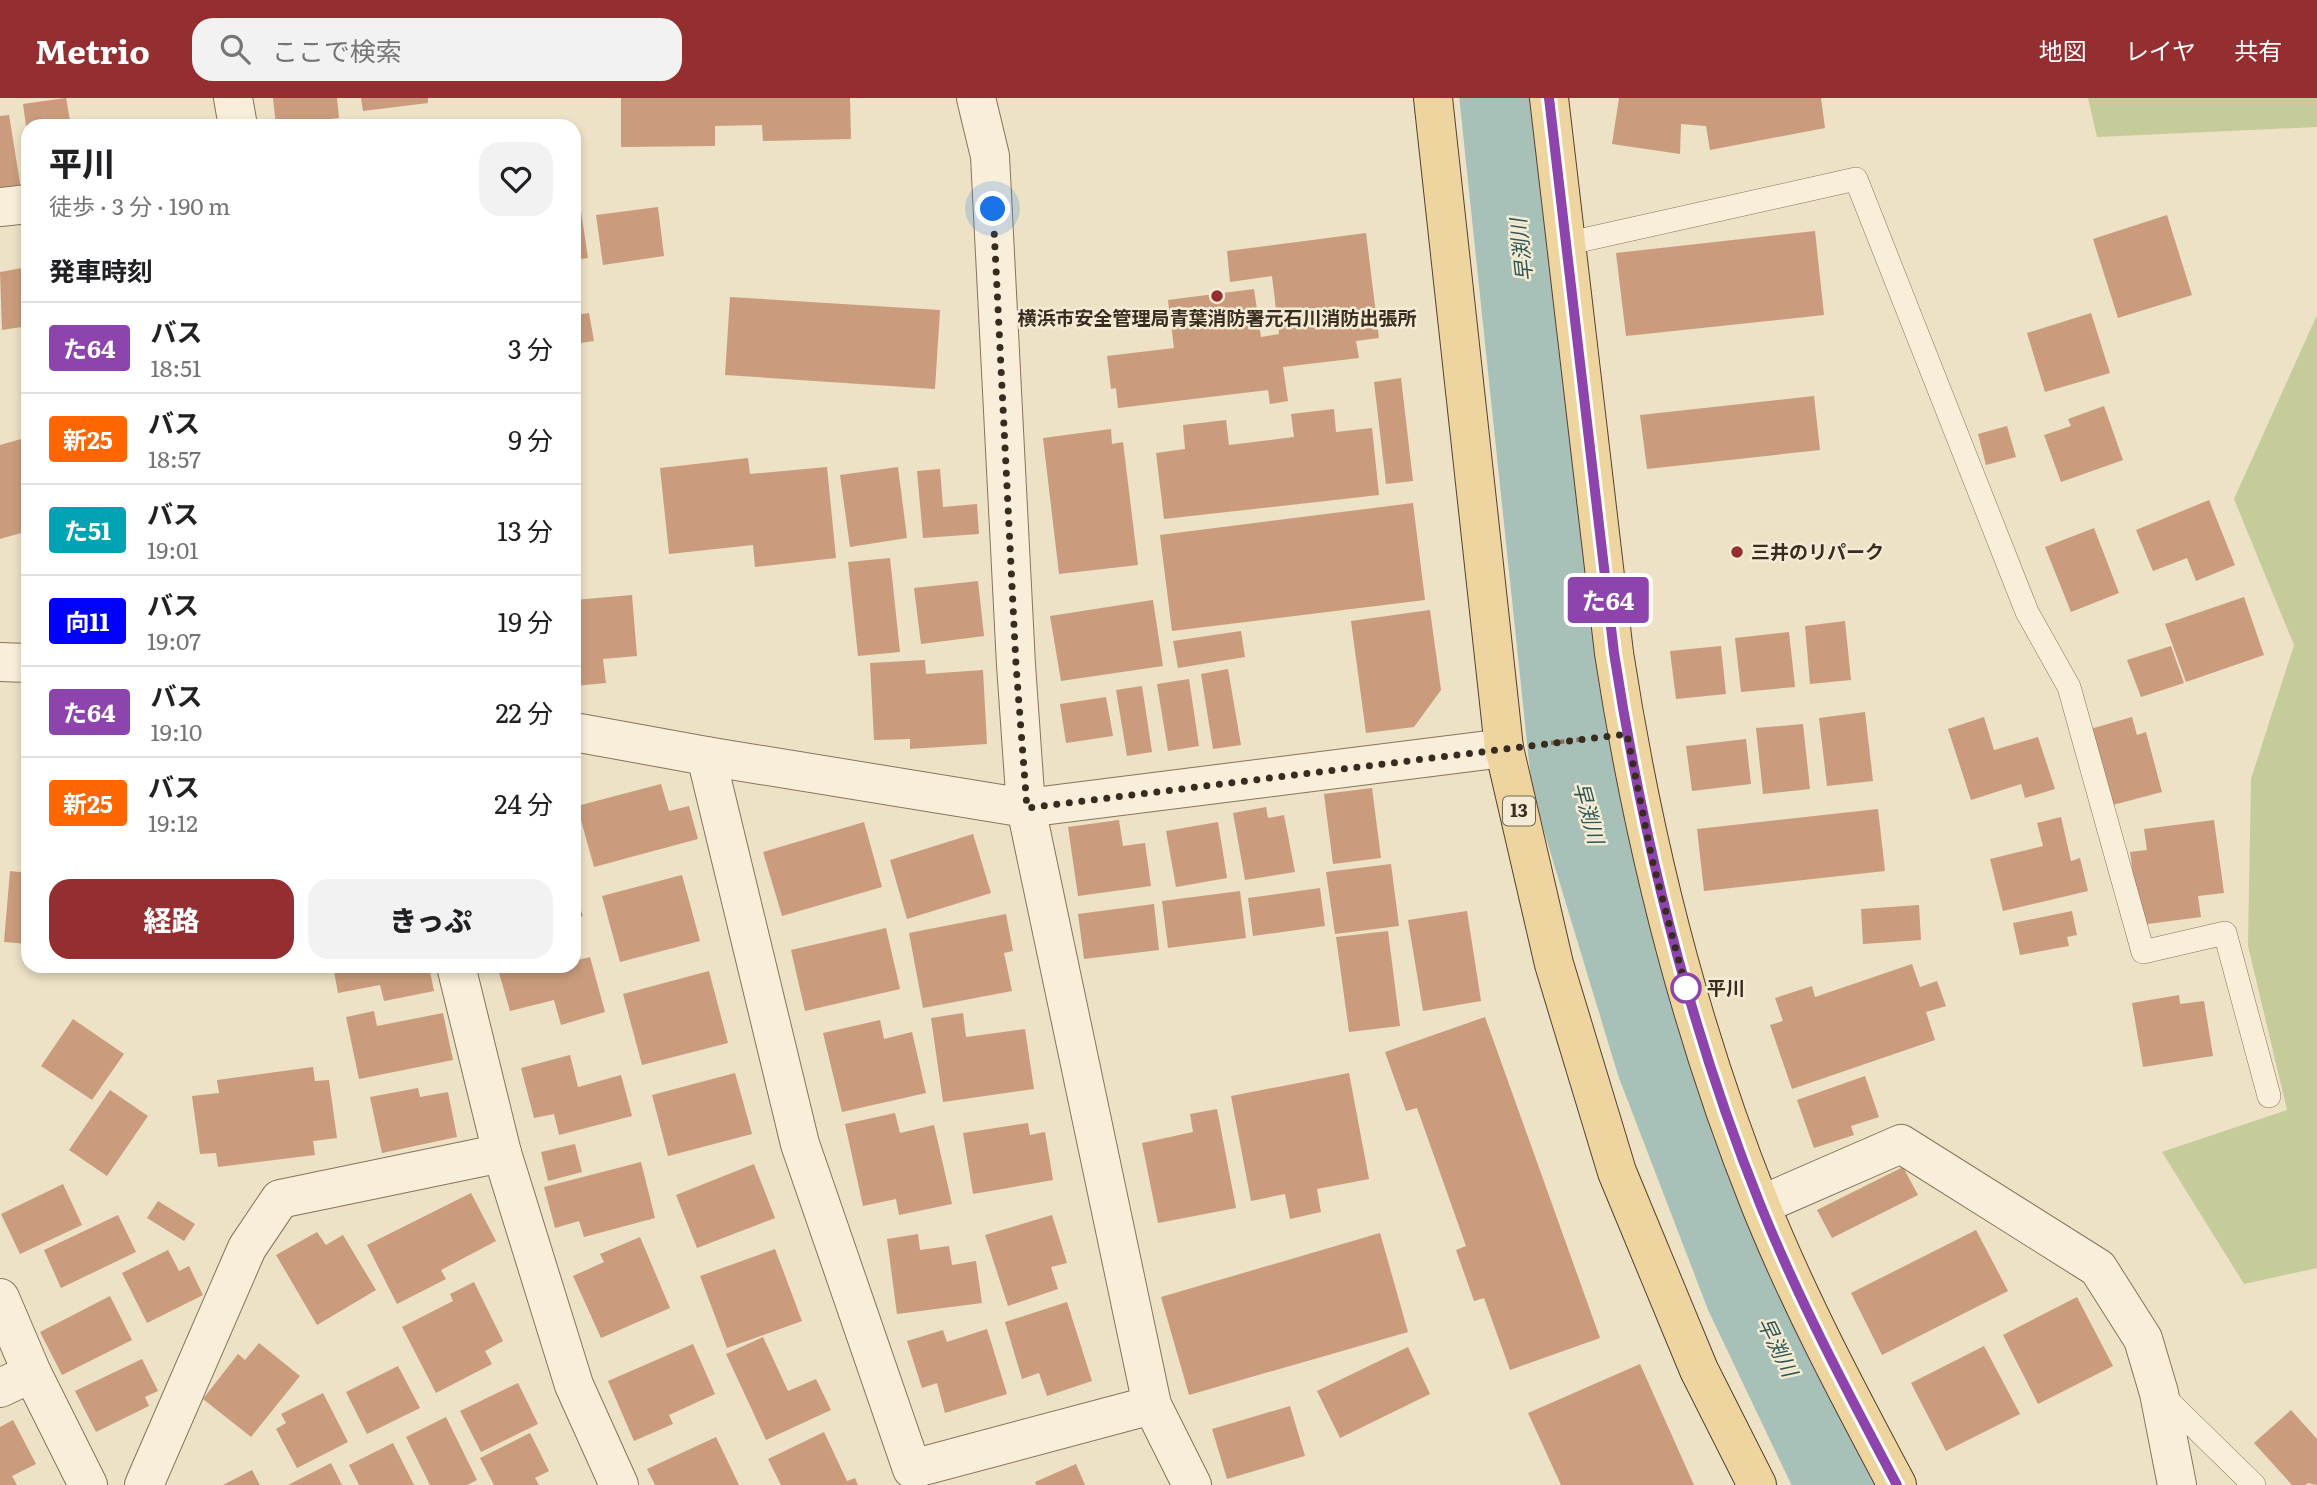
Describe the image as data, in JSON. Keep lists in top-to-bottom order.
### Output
{
  "streets": {
    "main road": ["13"]
  },
  "water": ["早渕川"],
  "places": ["横浜市安全管理局青葉消防署元石川消防出張所", "三井のリパーク", "平川"],
  "lines": ["bus line た64"],
  "page": {
    "header": "Metrio",
    "search": "ここで検索",
    "nav": ["地図", "レイヤ", "共有"],
    "on_map": "た64",
    "heading": [
      ["平川", "徒歩 · 3 分 · 190 m"],
      "発車時刻"
    ],
    "list": [
      {
        "mark": "た64",
        "name": "バス",
        "note": "18:51",
        "value": "3 分"
      },
      {
        "mark": "新25",
        "name": "バス",
        "note": "18:57",
        "value": "9 分"
      },
      {
        "mark": "た51",
        "name": "バス",
        "note": "19:01",
        "value": "13 分"
      },
      {
        "mark": "向11",
        "name": "バス",
        "note": "19:07",
        "value": "19 分"
      },
      {
        "mark": "た64",
        "name": "バス",
        "note": "19:10",
        "value": "22 分"
      },
      {
        "mark": "新25",
        "name": "バス",
        "note": "19:12",
        "value": "24 分"
      }
    ],
    "buttons": ["経路", "きっぷ"]
  }
}
